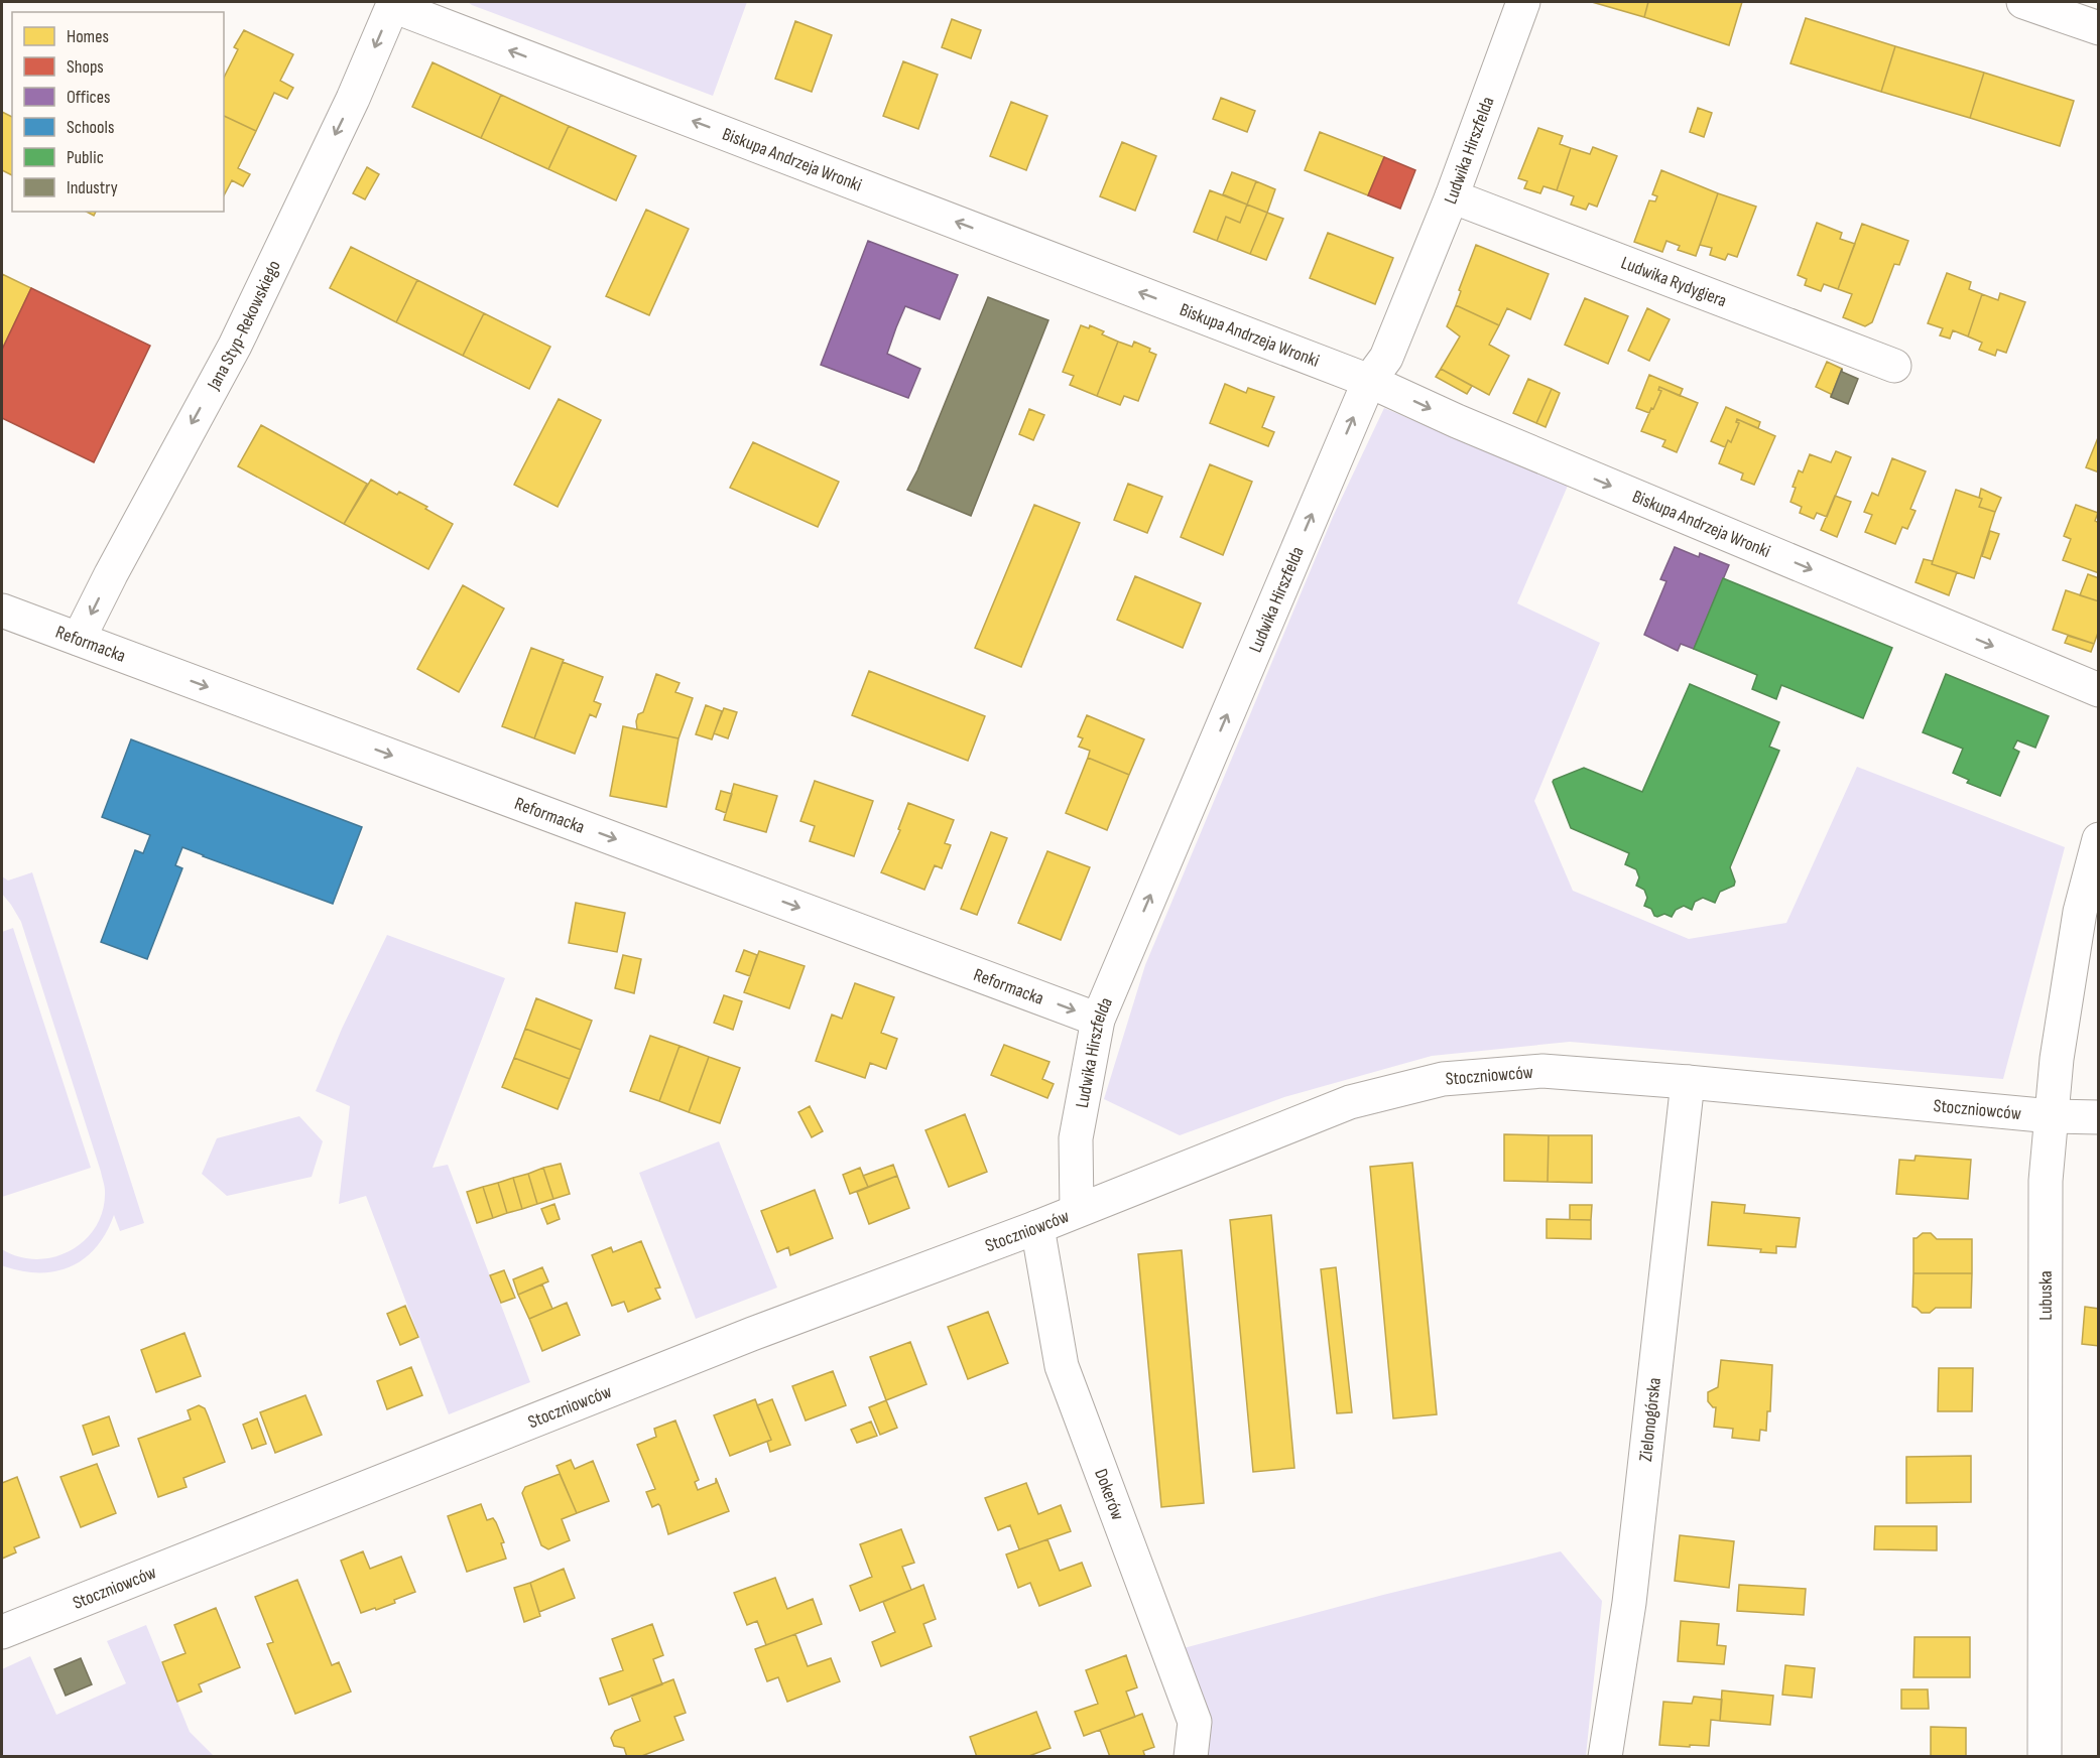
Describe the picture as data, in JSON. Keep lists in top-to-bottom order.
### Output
{
  "streets": {
    "street": [
      "Ludwika Hirszfelda",
      "Biskupa Andrzeja Wronki",
      "Ludwika Rydygiera",
      "Jana Styp-Rekowskiego",
      "Reformacka",
      "Stoczniowców",
      "Lubuska",
      "Zielonogórska",
      "Dokerów"
    ]
  },
  "crossings": [
    ["Ludwika Hirszfelda", "Biskupa Andrzeja Wronki"],
    ["Ludwika Hirszfelda", "Ludwika Rydygiera"],
    ["Ludwika Hirszfelda", "Reformacka"],
    ["Ludwika Hirszfelda", "Stoczniowców"],
    ["Biskupa Andrzeja Wronki", "Jana Styp-Rekowskiego"],
    ["Jana Styp-Rekowskiego", "Reformacka"],
    ["Stoczniowców", "Lubuska"],
    ["Stoczniowców", "Zielonogórska"],
    ["Stoczniowców", "Dokerów"]
  ],
  "one_way": ["Ludwika Hirszfelda", "Jana Styp-Rekowskiego", "Reformacka"],
  "legend": [
    "Homes",
    "Shops",
    "Offices",
    "Schools",
    "Public",
    "Industry"
  ]
}
